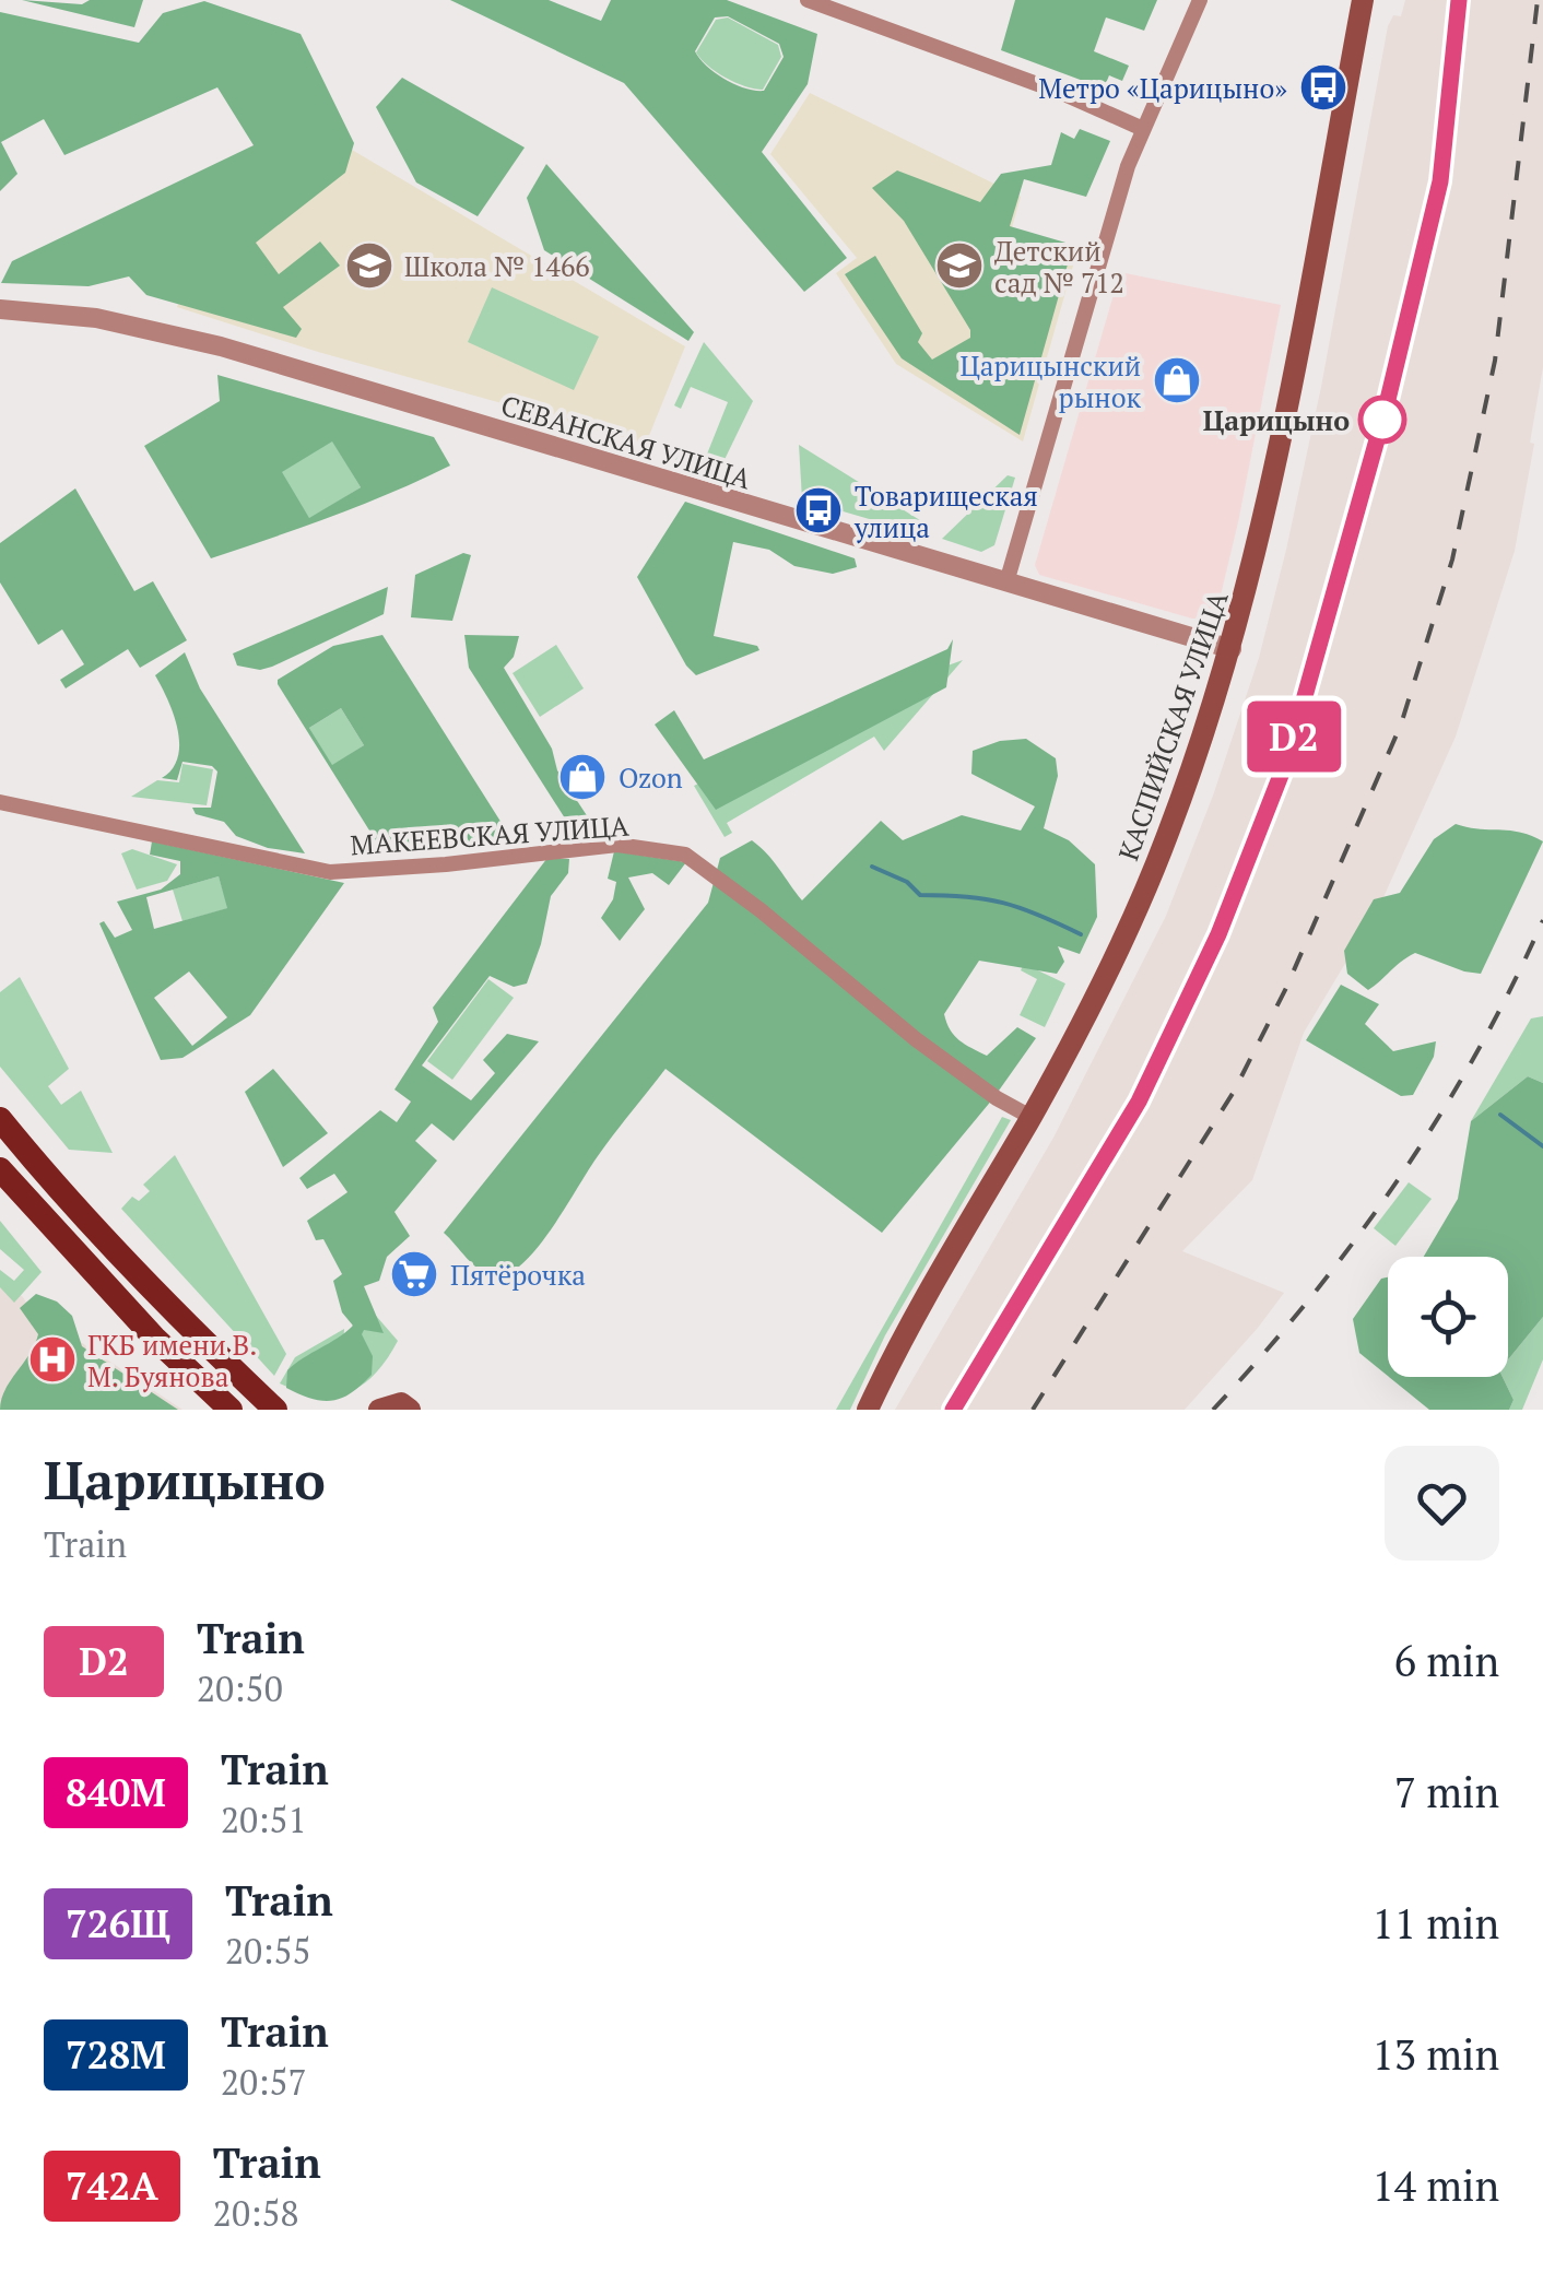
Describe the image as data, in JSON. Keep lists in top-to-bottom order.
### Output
{
  "streets": {
    "main road": ["КАСПИЙСКАЯ УЛИЦА"],
    "street": ["СЕВАНСКАЯ УЛИЦА", "МАКЕЕВСКАЯ УЛИЦА"]
  },
  "crossings": [
    ["СЕВАНСКАЯ УЛИЦА", "КАСПИЙСКАЯ УЛИЦА"],
    ["КАСПИЙСКАЯ УЛИЦА", "МАКЕЕВСКАЯ УЛИЦА"]
  ],
  "places": {
    "bus stop": ["Метро «Царицыно»", "Товарищеская улица"],
    "school or university": ["Школа № 1466", "Детский сад № 712"],
    "shop": ["Царицынский рынок", "Ozon"],
    "other": ["Царицыно"],
    "supermarket": ["Пятёрочка"],
    "hospital": ["ГКБ имени В. М. Буянова"]
  },
  "page": {
    "on_map": "D2",
    "heading": ["Царицыно", "Train"],
    "list": [
      {
        "mark": "D2",
        "name": "Train",
        "note": "20:50",
        "value": "6 min"
      },
      {
        "mark": "840М",
        "name": "Train",
        "note": "20:51",
        "value": "7 min"
      },
      {
        "mark": "726Щ",
        "name": "Train",
        "note": "20:55",
        "value": "11 min"
      },
      {
        "mark": "728М",
        "name": "Train",
        "note": "20:57",
        "value": "13 min"
      },
      {
        "mark": "742А",
        "name": "Train",
        "note": "20:58",
        "value": "14 min"
      }
    ]
  }
}
